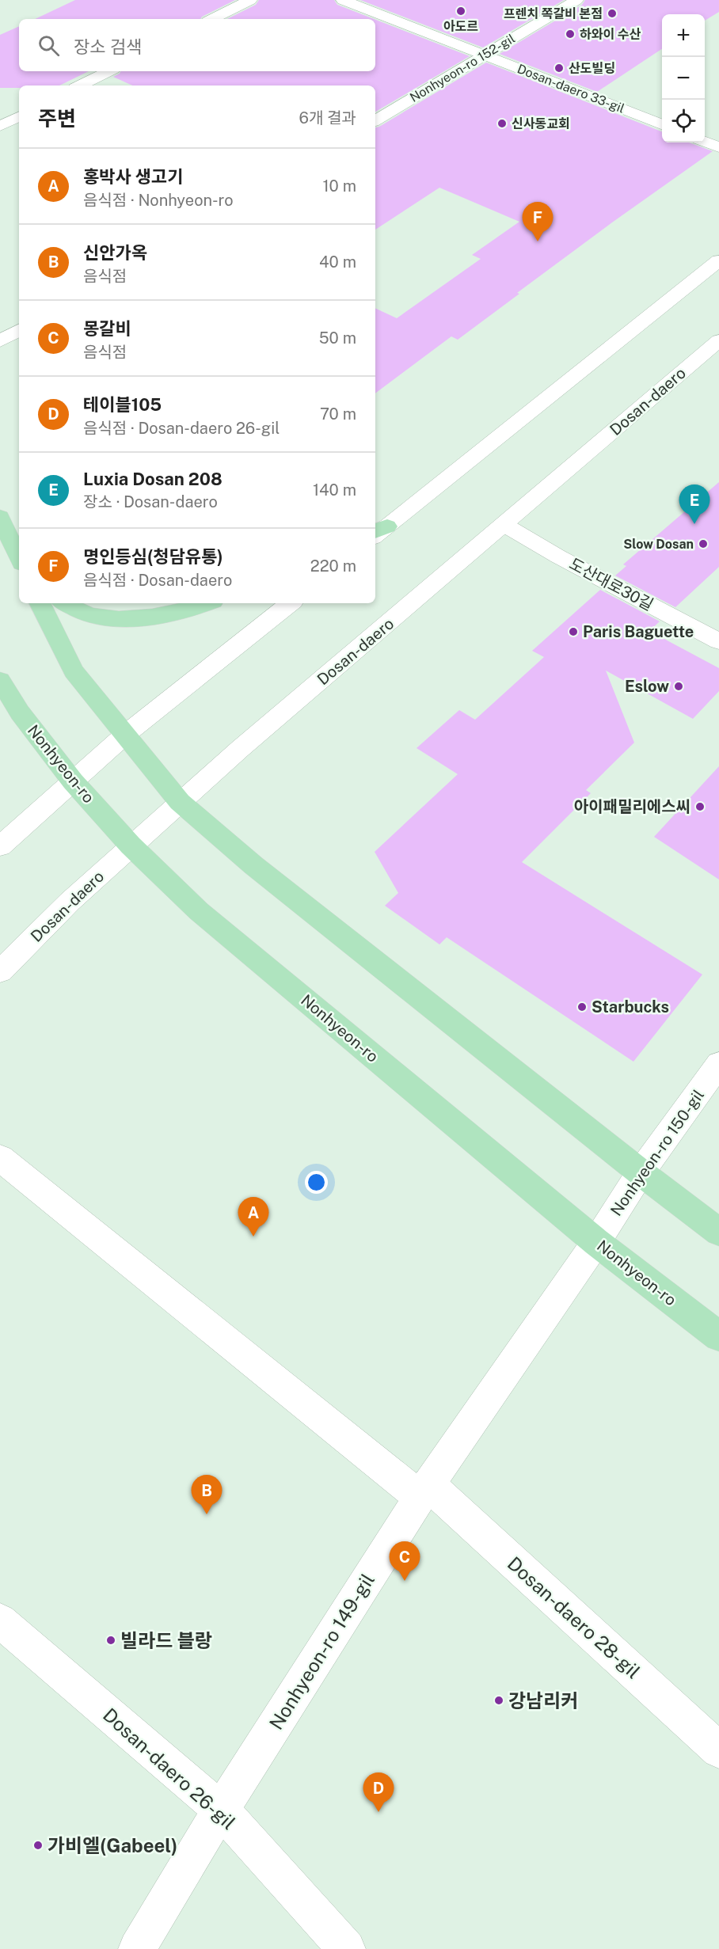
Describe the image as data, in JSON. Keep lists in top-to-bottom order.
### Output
{
  "streets": {
    "main road": [
      "Nonhyeon-ro 152-gil",
      "Dosan-daero 33-gil",
      "Dosan-daero",
      "도산대로30길",
      "Nonhyeon-ro",
      "Nonhyeon-ro 150-gil",
      "Dosan-daero 28-gil",
      "Nonhyeon-ro 149-gil",
      "Dosan-daero 26-gil"
    ]
  },
  "crossings": [
    ["Nonhyeon-ro 152-gil", "Dosan-daero 33-gil"],
    ["Dosan-daero", "도산대로30길"],
    ["Dosan-daero", "Nonhyeon-ro"],
    ["Nonhyeon-ro", "Nonhyeon-ro 150-gil"],
    ["Nonhyeon-ro", "Nonhyeon-ro 149-gil"],
    ["Nonhyeon-ro 150-gil", "Nonhyeon-ro 149-gil"],
    ["Dosan-daero 28-gil", "Nonhyeon-ro 149-gil"],
    ["Nonhyeon-ro 149-gil", "Dosan-daero 26-gil"]
  ],
  "places": [
    "아도르",
    "프렌치 쪽갈비 본점",
    "하와이 수산",
    "산도빌딩",
    "신사동교회",
    "Slow Dosan",
    "Paris Baguette",
    "Eslow",
    "아이패밀리에스씨",
    "Starbucks",
    "빌라드 블랑",
    "강남리커",
    "가비엘(Gabeel)"
  ],
  "page": {
    "map_buttons": ["+", "−"],
    "search": "장소 검색",
    "heading": ["주변", "6개 결과"],
    "list": [
      {
        "mark": "A",
        "name": "홍박사 생고기",
        "note": "음식점 · Nonhyeon-ro",
        "value": "10 m"
      },
      {
        "mark": "B",
        "name": "신안가옥",
        "note": "음식점",
        "value": "40 m"
      },
      {
        "mark": "C",
        "name": "몽갈비",
        "note": "음식점",
        "value": "50 m"
      },
      {
        "mark": "D",
        "name": "테이블105",
        "note": "음식점 · Dosan-daero 26-gil",
        "value": "70 m"
      },
      {
        "mark": "E",
        "name": "Luxia Dosan 208",
        "note": "장소 · Dosan-daero",
        "value": "140 m"
      },
      {
        "mark": "F",
        "name": "명인등심(청담유통)",
        "note": "음식점 · Dosan-daero",
        "value": "220 m"
      }
    ],
    "pins": [
      "F",
      "E",
      "A",
      "B",
      "C",
      "D"
    ]
  }
}
